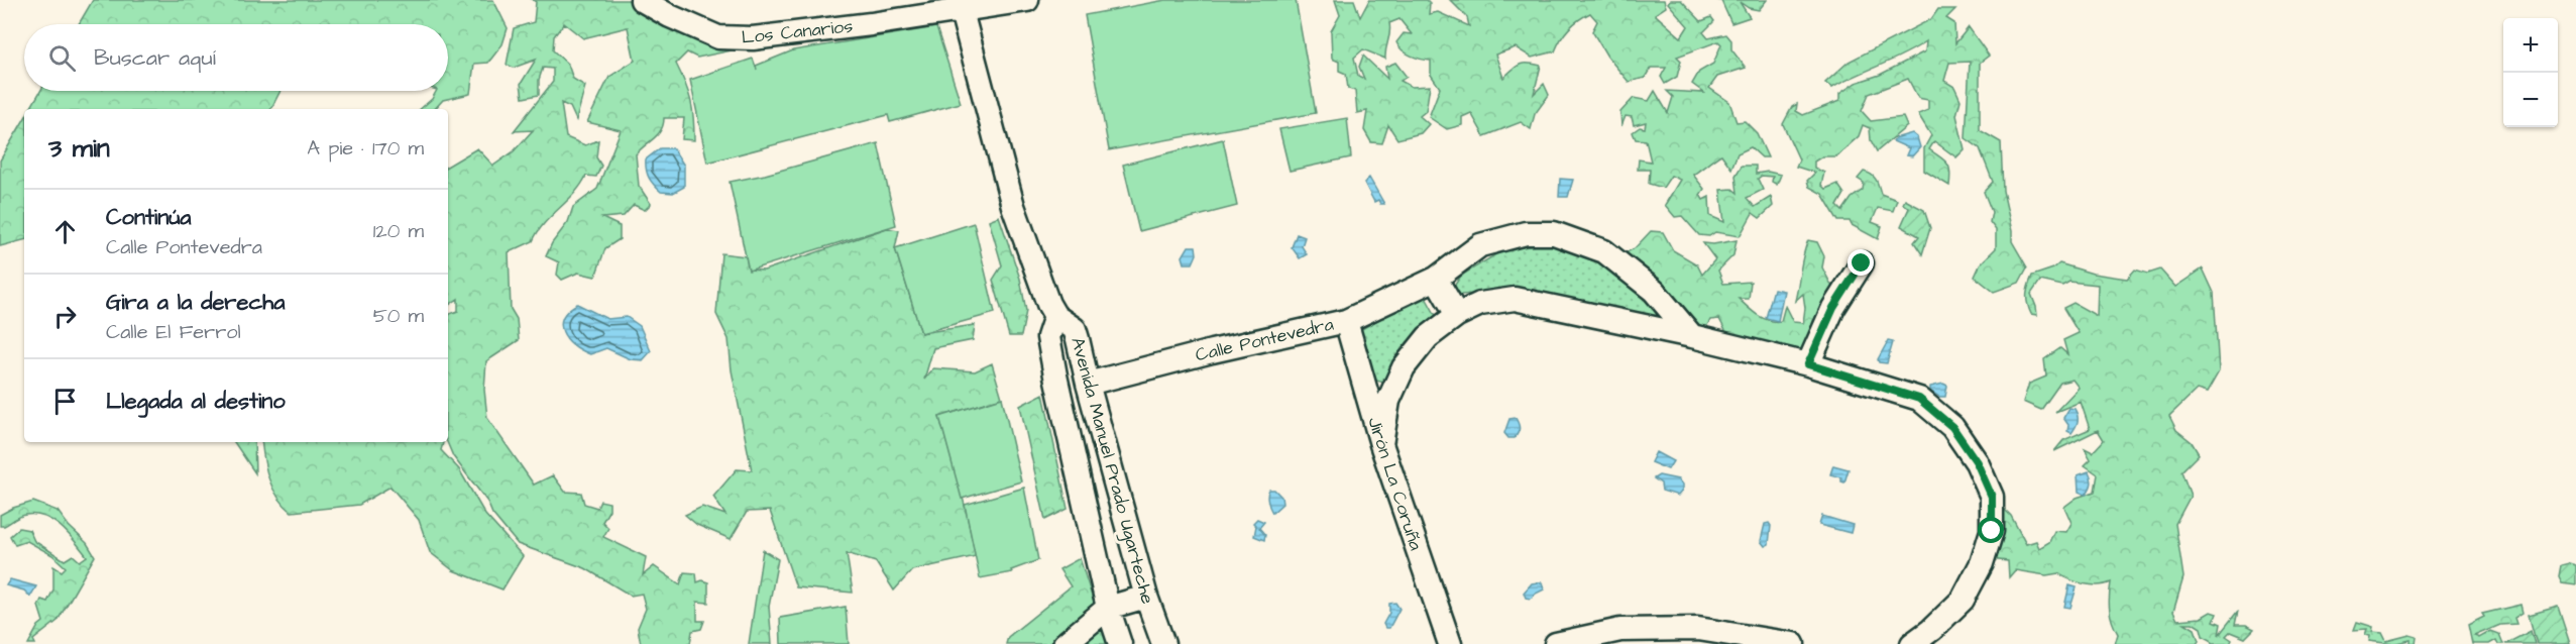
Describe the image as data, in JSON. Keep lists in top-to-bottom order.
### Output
{
  "streets": {
    "street": [
      "Los Canarios",
      "Calle Pontevedra",
      "Avenida Manuel Prado Ugarteche",
      "Jirón La Coruña"
    ]
  },
  "crossings": [
    ["Calle Pontevedra", "Avenida Manuel Prado Ugarteche"],
    ["Calle Pontevedra", "Jirón La Coruña"]
  ],
  "page": {
    "map_buttons": ["+", "−"],
    "search": "Buscar aquí",
    "heading": ["3 min", "A pie · 170 m"],
    "list": [
      ["Continúa", "Calle Pontevedra", "120 m"],
      ["Gira a la derecha", "Calle El Ferrol", "50 m"],
      "Llegada al destino"
    ]
  }
}
